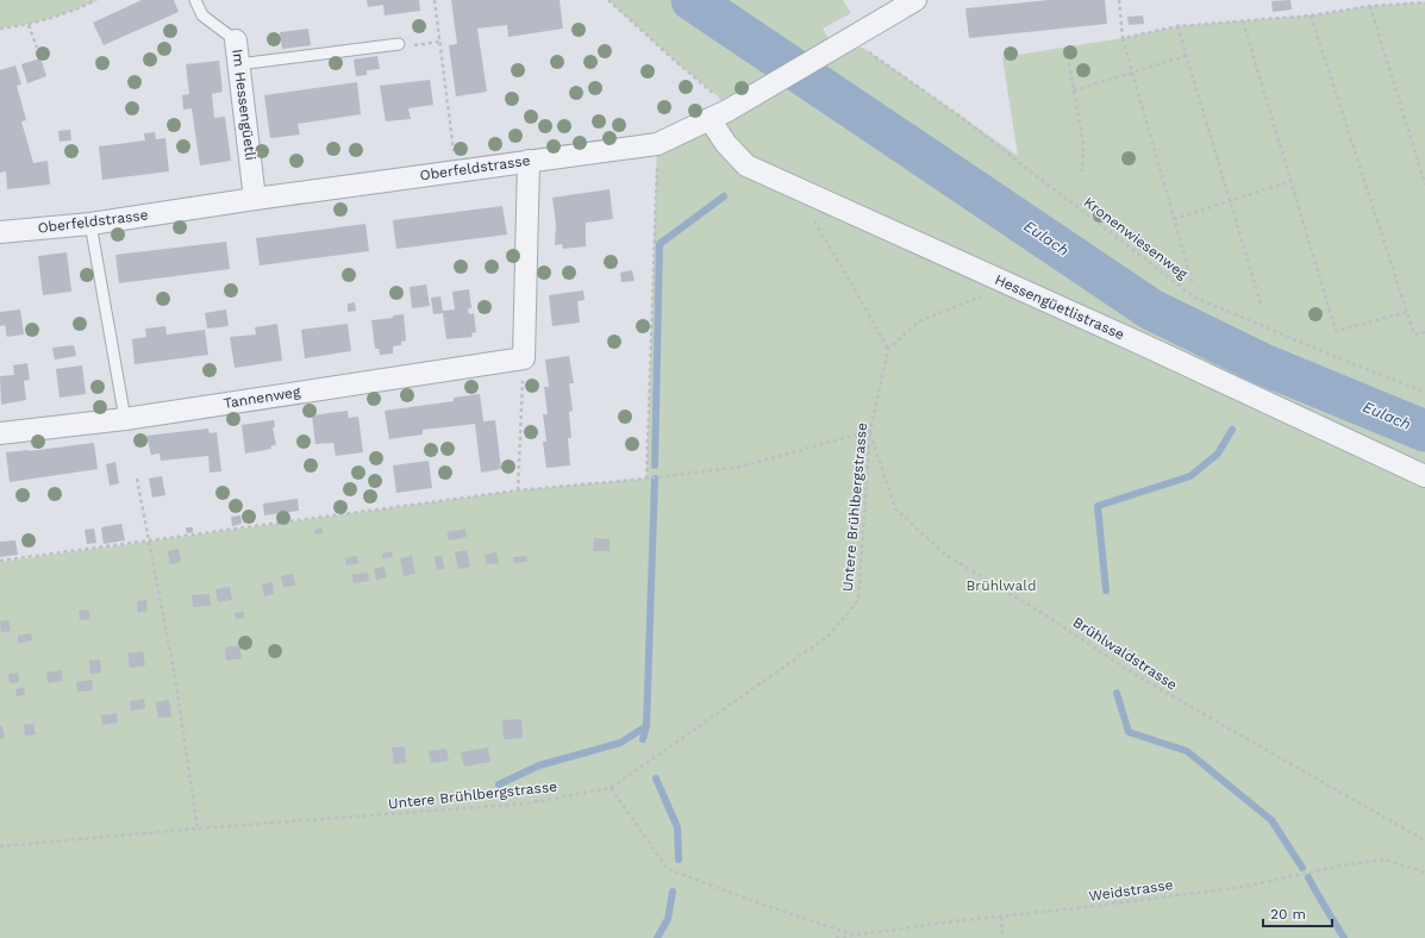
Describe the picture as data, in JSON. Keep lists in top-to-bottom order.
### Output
{
  "streets": {
    "street": [
      "Im Hessengüetli",
      "Oberfeldstrasse",
      "Hessengüetlistrasse",
      "Tannenweg"
    ],
    "path": [
      "Kronenwiesenweg",
      "Untere Brühlbergstrasse",
      "Brühlwaldstrasse",
      "Weidstrasse"
    ]
  },
  "crossings": [
    ["Im Hessengüetli", "Oberfeldstrasse"],
    ["Oberfeldstrasse", "Hessengüetlistrasse"],
    ["Untere Brühlbergstrasse", "Brühlwaldstrasse"]
  ],
  "water": ["Eulach"],
  "parks": ["Brühlwald"],
  "scale_bar": "20 m"
}
